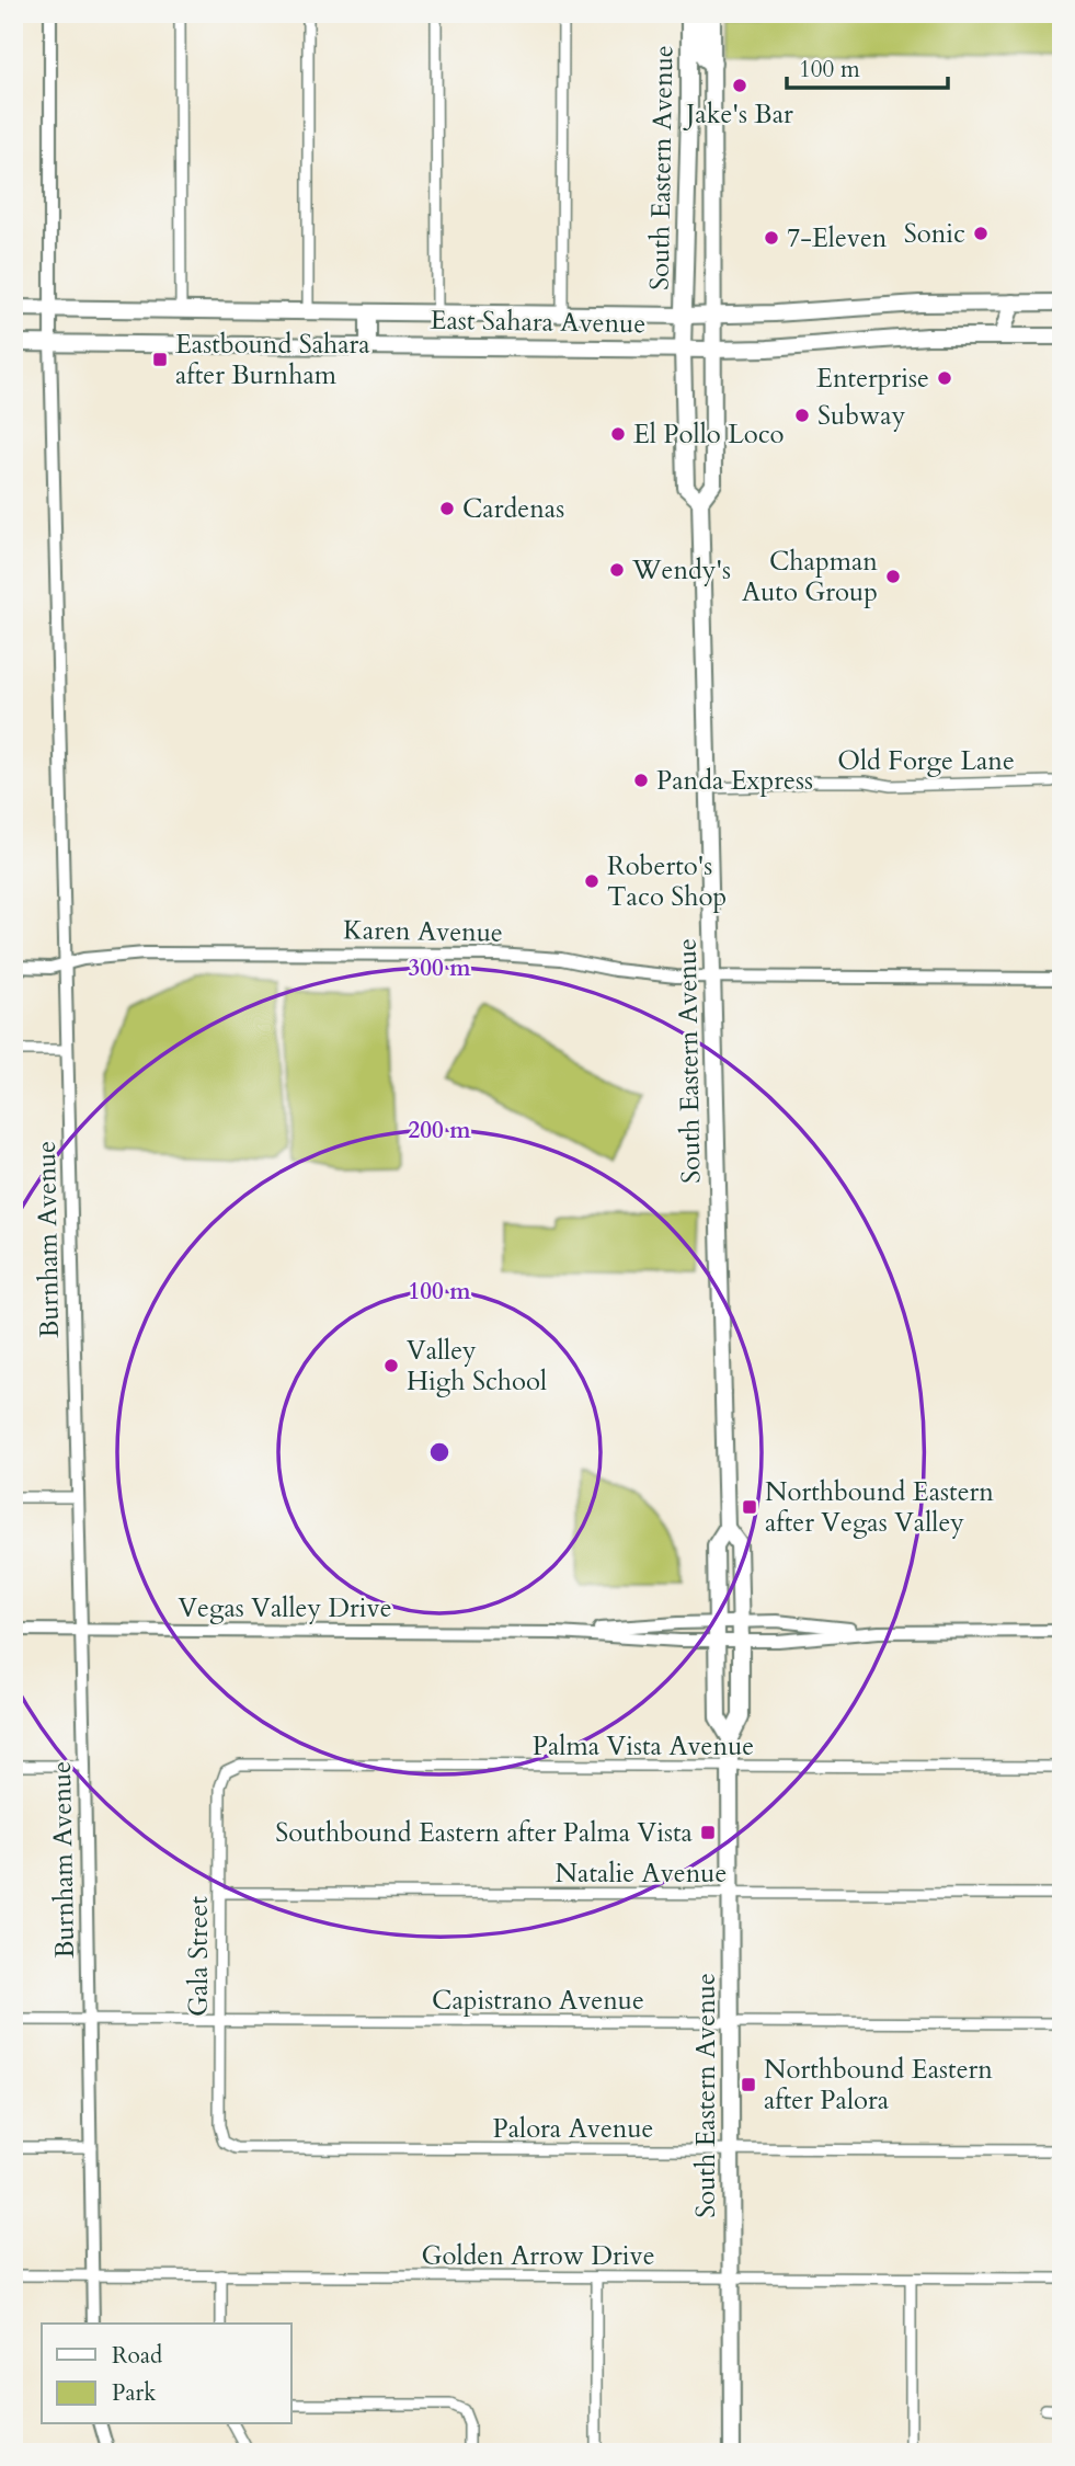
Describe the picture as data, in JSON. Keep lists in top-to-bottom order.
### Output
{
  "streets": {
    "main road": ["South Eastern Avenue", "East Sahara Avenue"],
    "street": [
      "Old Forge Lane",
      "Karen Avenue",
      "Burnham Avenue",
      "Vegas Valley Drive",
      "Palma Vista Avenue",
      "Natalie Avenue",
      "Gala Street",
      "Capistrano Avenue",
      "Palora Avenue",
      "Golden Arrow Drive"
    ]
  },
  "crossings": [
    ["South Eastern Avenue", "East Sahara Avenue"],
    ["South Eastern Avenue", "Old Forge Lane"],
    ["South Eastern Avenue", "Karen Avenue"],
    ["South Eastern Avenue", "Vegas Valley Drive"],
    ["South Eastern Avenue", "Palma Vista Avenue"],
    ["South Eastern Avenue", "Natalie Avenue"],
    ["South Eastern Avenue", "Capistrano Avenue"],
    ["South Eastern Avenue", "Palora Avenue"],
    ["South Eastern Avenue", "Golden Arrow Drive"],
    ["East Sahara Avenue", "Burnham Avenue"],
    ["Karen Avenue", "Burnham Avenue"],
    ["Burnham Avenue", "Vegas Valley Drive"],
    ["Burnham Avenue", "Capistrano Avenue"],
    ["Burnham Avenue", "Golden Arrow Drive"],
    ["Palma Vista Avenue", "Gala Street"],
    ["Natalie Avenue", "Gala Street"],
    ["Gala Street", "Capistrano Avenue"],
    ["Gala Street", "Palora Avenue"]
  ],
  "places": {
    "other": [
      "Jake's Bar",
      "Sonic",
      "7-Eleven",
      "Enterprise",
      "Subway",
      "El Pollo Loco",
      "Cardenas",
      "Wendy's",
      "Chapman Auto Group",
      "Panda Express",
      "Roberto's Taco Shop",
      "Valley High School"
    ],
    "transit": [
      "Eastbound Sahara after Burnham",
      "Northbound Eastern after Vegas Valley",
      "Southbound Eastern after Palma Vista",
      "Northbound Eastern after Palora"
    ]
  },
  "legend": ["Road", "Park"],
  "scale_bar": "100 m",
  "rings": ["300 m", "200 m", "100 m"]
}
